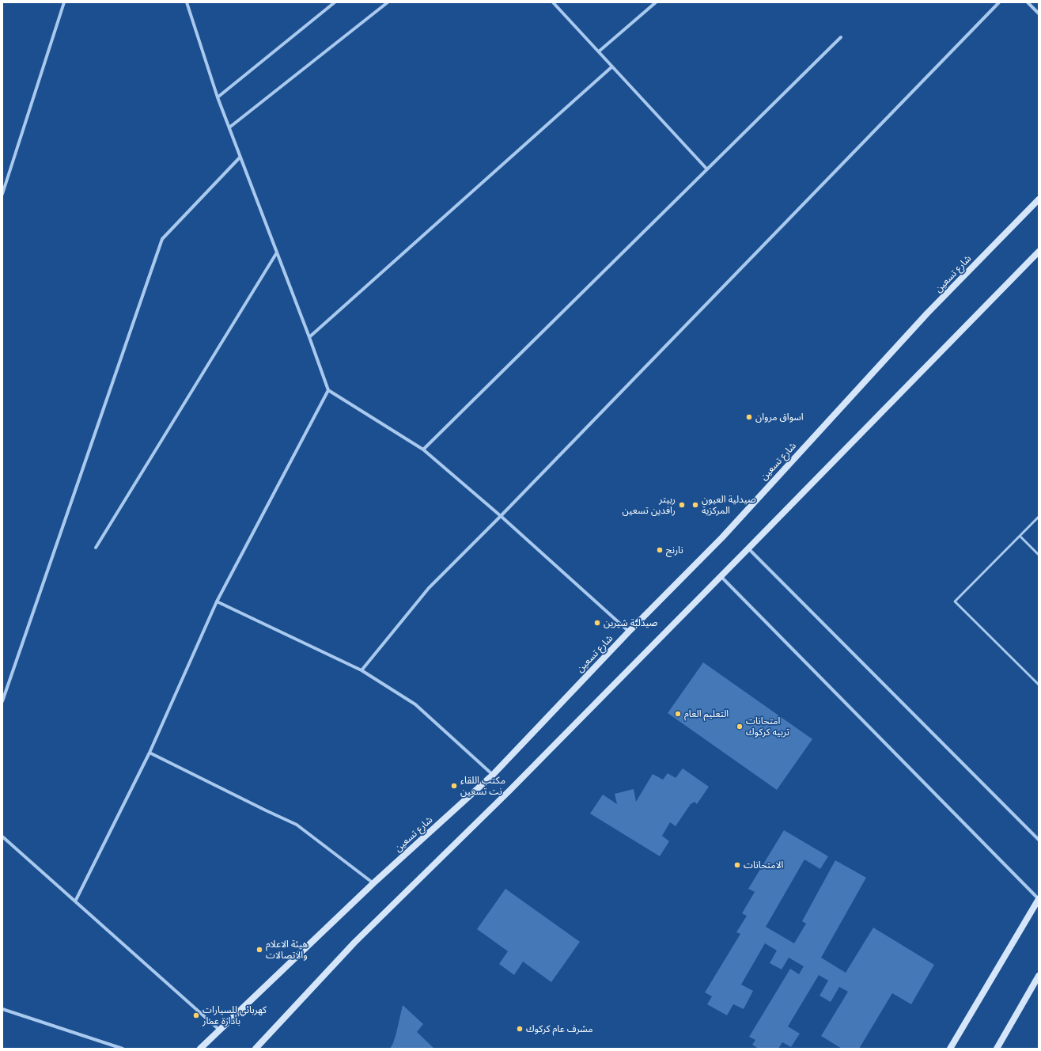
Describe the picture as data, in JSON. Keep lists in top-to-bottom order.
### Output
{
  "streets": {
    "main road": ["شارع تسعين"]
  },
  "places": [
    "اسواق مروان",
    "ربيتر رافدين تسعين",
    "صيدلية العيون المركزية",
    "نارنج",
    "صيدلبة شيرين",
    "التعليم العام",
    "امتحانات تربيه كركوك",
    "مكتب اللقاء نت تسعين",
    "الامتحانات",
    "هيئة الاعلام والاتصالات",
    "كهربائي للسيارات بأدارة عمار",
    "مشرف عام كركوك"
  ]
}
